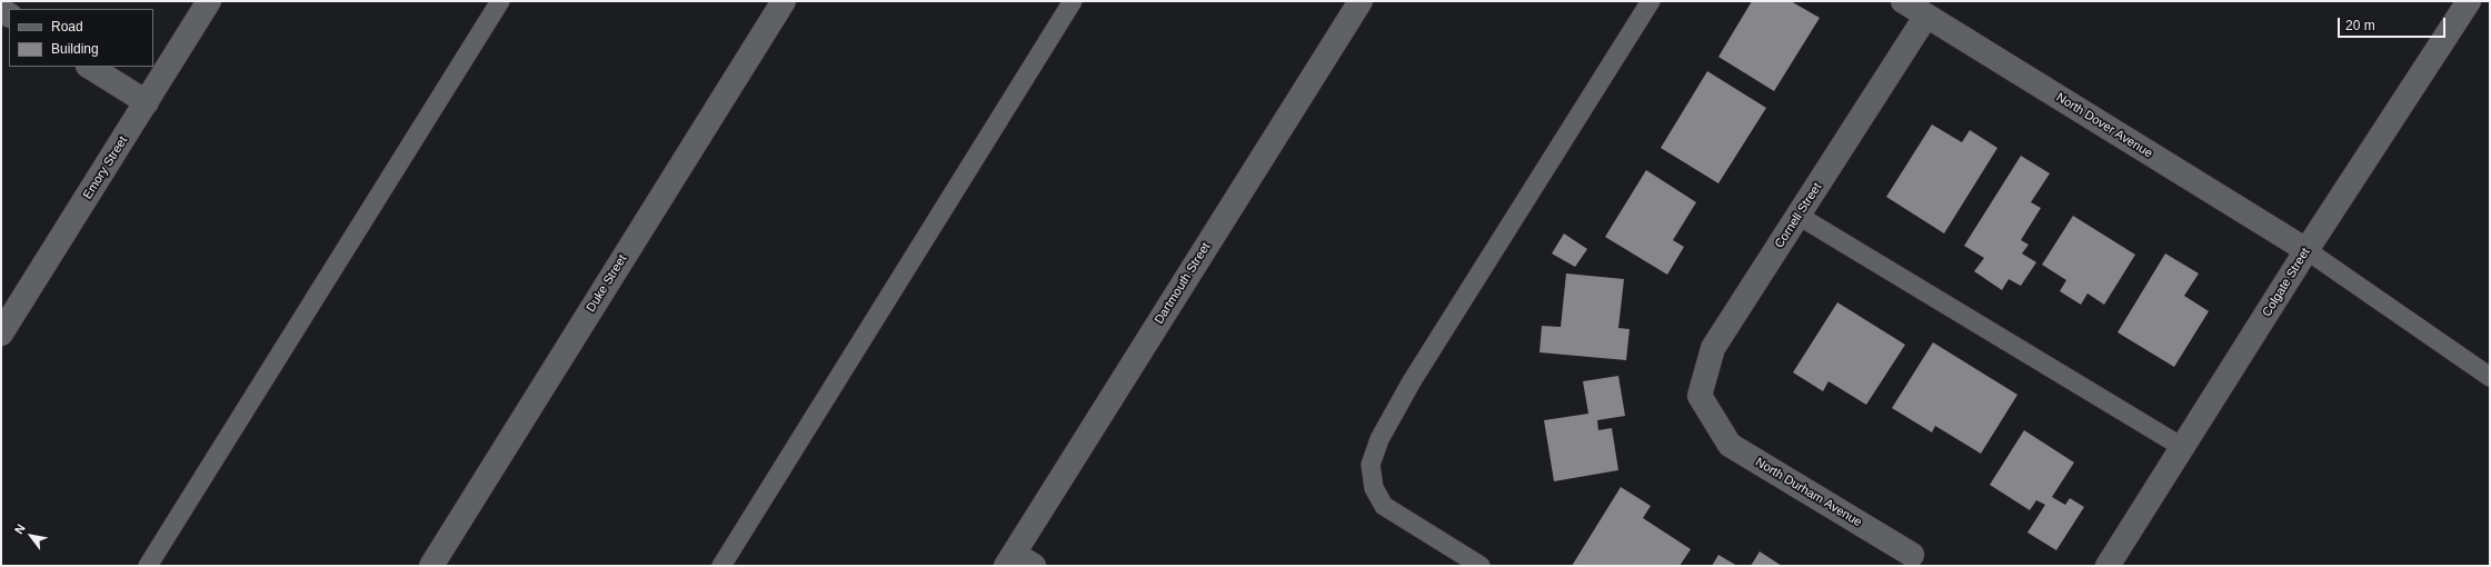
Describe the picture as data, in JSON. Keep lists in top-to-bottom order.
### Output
{
  "streets": {
    "street": [
      "North Dover Avenue",
      "Emory Street",
      "Cornell Street",
      "Colgate Street",
      "Duke Street",
      "Dartmouth Street",
      "North Durham Avenue"
    ]
  },
  "crossings": [
    ["North Dover Avenue", "Cornell Street"],
    ["North Dover Avenue", "Colgate Street"],
    ["Cornell Street", "North Durham Avenue"]
  ],
  "legend": ["Road", "Building"],
  "scale_bar": "20 m",
  "north": "top left"
}
